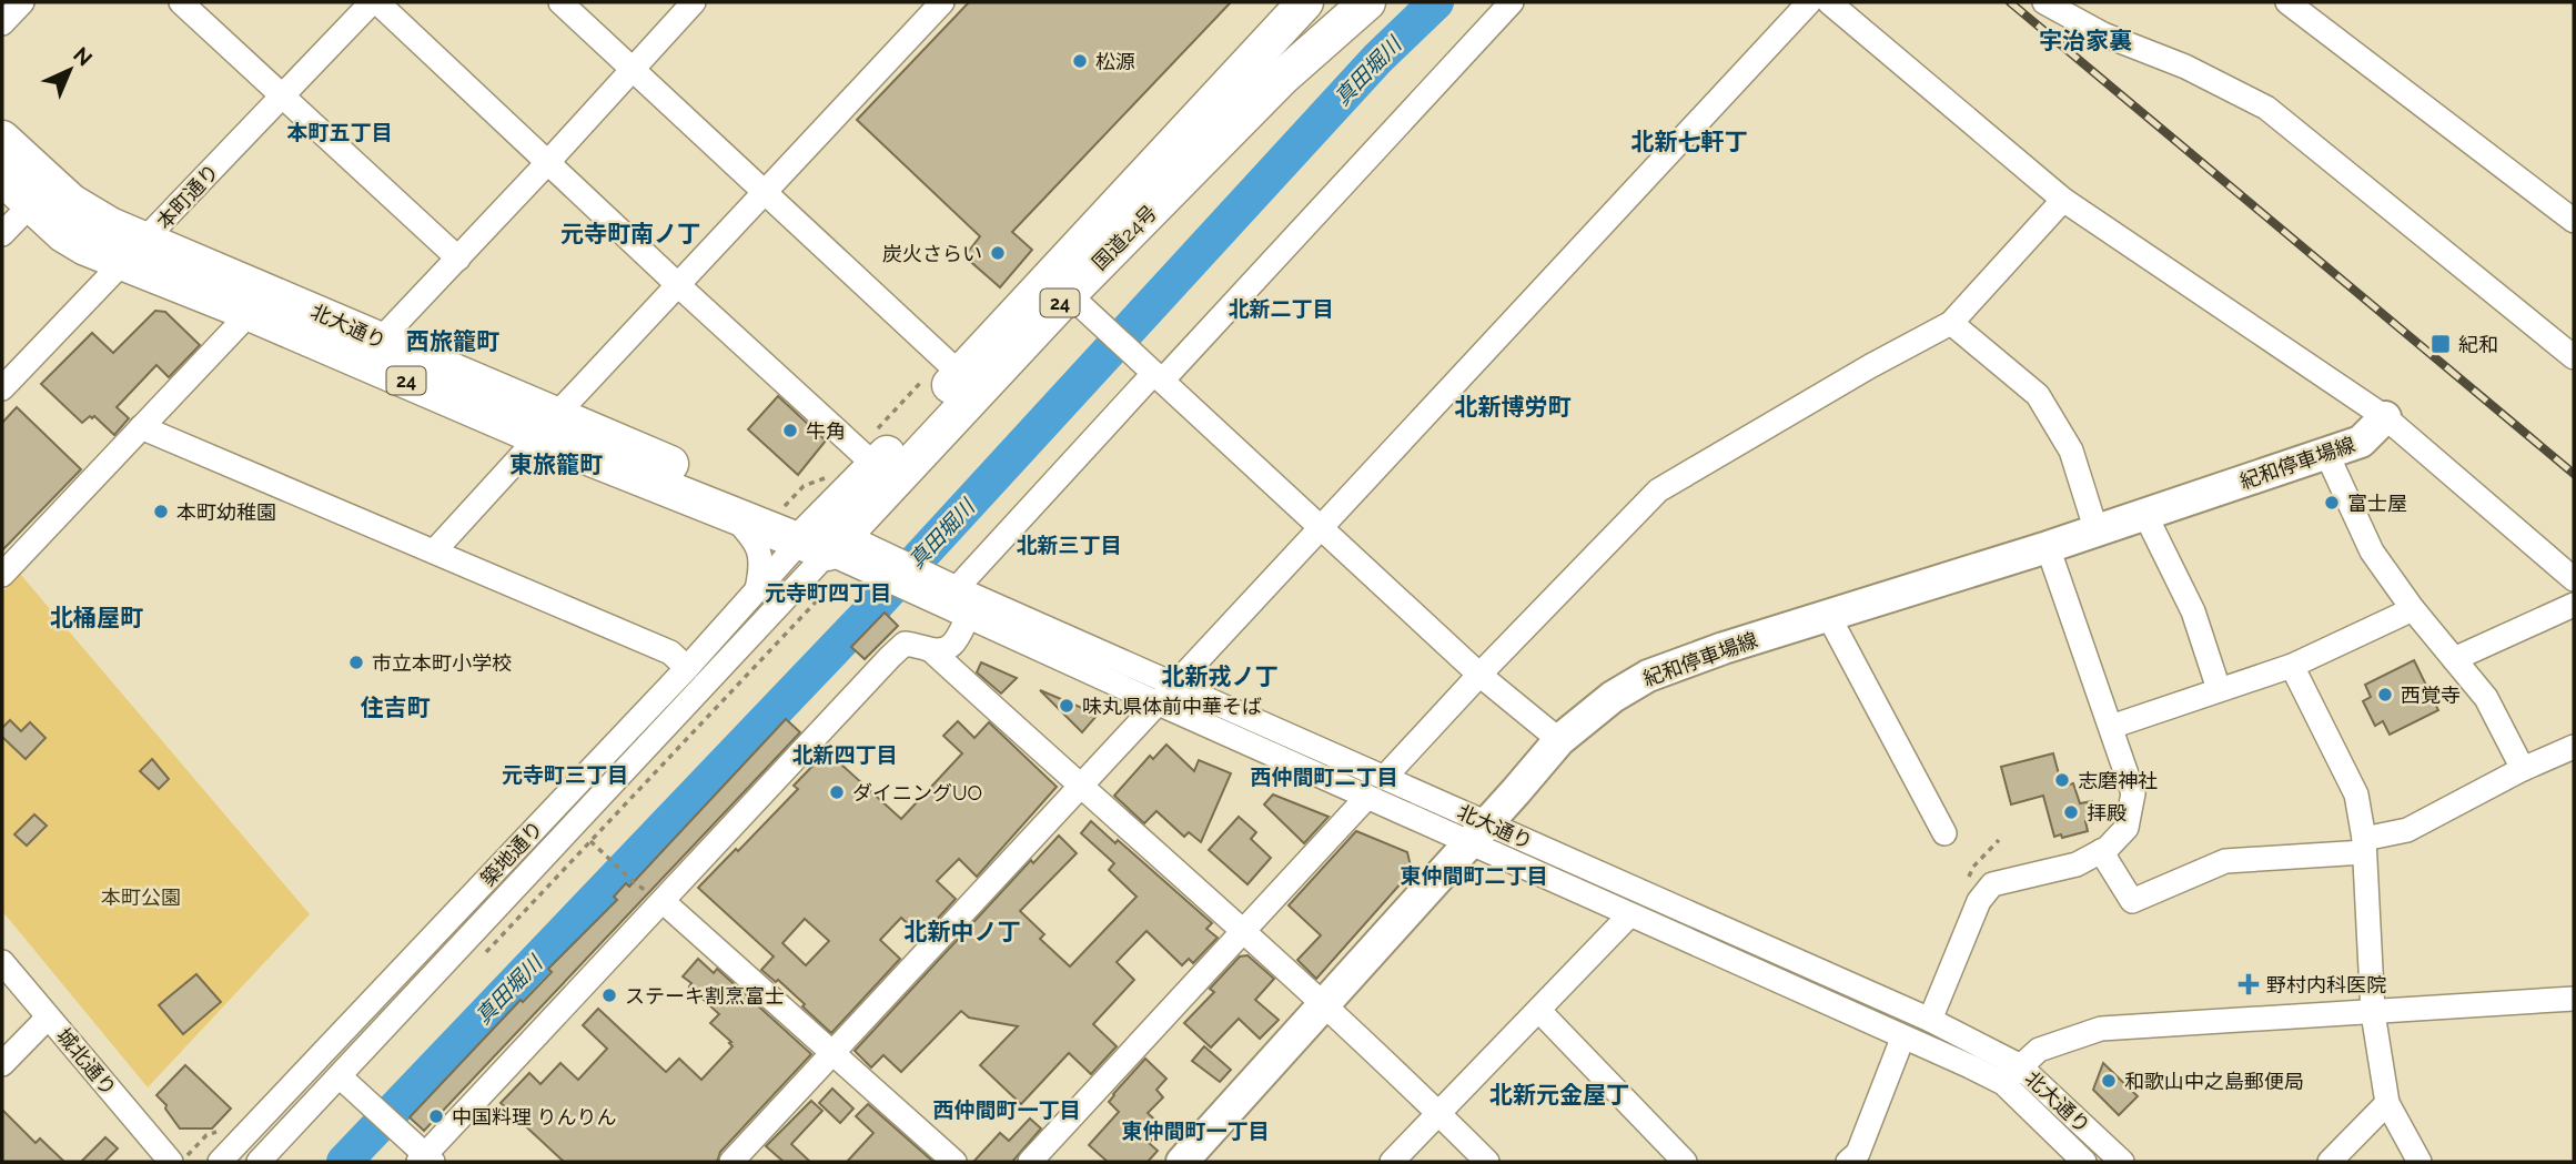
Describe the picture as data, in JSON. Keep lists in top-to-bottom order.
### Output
{
  "streets": {
    "highway": ["国道24号", "24", "北大通り"],
    "main road": ["紀和停車場線"],
    "street": ["本町通り", "築地通り", "城北通り"]
  },
  "crossings": [
    ["本町通り", "北大通り"],
    ["国道24号", "北大通り"],
    ["国道24号", "築地通り"],
    ["北大通り", "紀和停車場線"],
    ["北大通り", "築地通り"]
  ],
  "districts": [
    "宇治家裏",
    "本町五丁目",
    "北新七軒丁",
    "元寺町南ノ丁",
    "北新二丁目",
    "西旅籠町",
    "北新博労町",
    "東旅籠町",
    "北新三丁目",
    "元寺町四丁目",
    "北桶屋町",
    "北新戎ノ丁",
    "住吉町",
    "北新四丁目",
    "元寺町三丁目",
    "西仲間町二丁目",
    "東仲間町二丁目",
    "北新中ノ丁",
    "北新元金屋丁",
    "西仲間町一丁目",
    "東仲間町一丁目"
  ],
  "water": ["真田堀川"],
  "parks": ["本町公園"],
  "places": {
    "other": [
      "松源",
      "炭火さらい",
      "牛角",
      "富士屋",
      "本町幼稚園",
      "市立本町小学校",
      "西覚寺",
      "味丸県体前中華そば",
      "志磨神社",
      "ダイニングUO",
      "拝殿",
      "ステーキ割烹富士",
      "和歌山中之島郵便局",
      "中国料理 りんりん"
    ],
    "transit": ["紀和"],
    "health": ["野村内科医院"]
  },
  "north": "top right"
}
